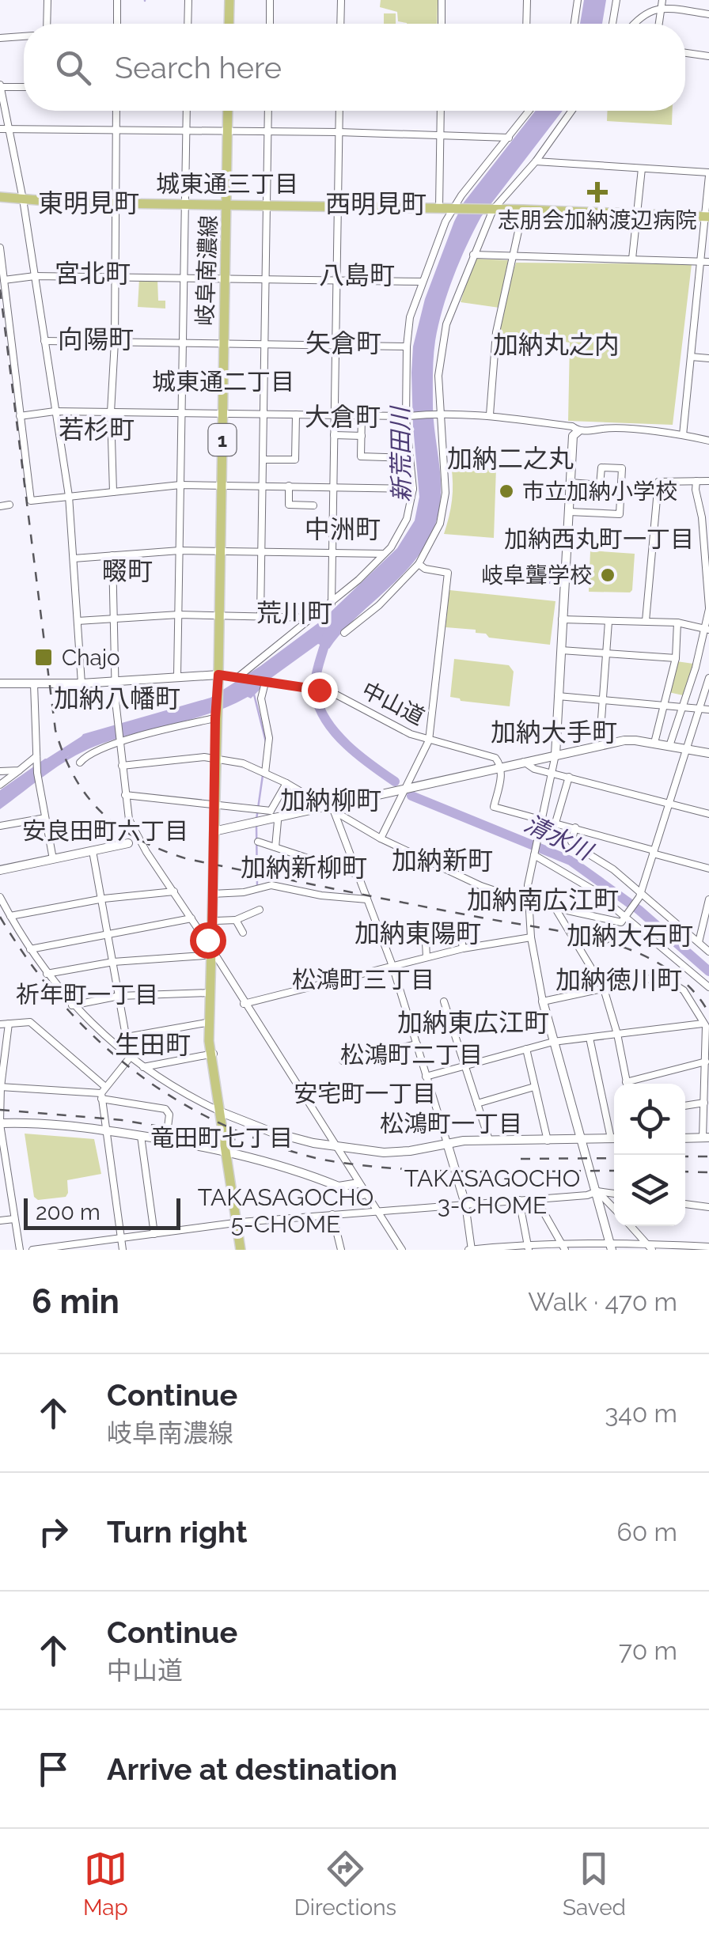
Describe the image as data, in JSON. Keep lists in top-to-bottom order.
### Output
{
  "streets": {
    "main road": ["岐阜南濃線", "1"],
    "street": ["中山道"]
  },
  "crossings": [
    ["岐阜南濃線", "中山道"]
  ],
  "districts": [
    "城東通三丁目",
    "東明見町",
    "西明見町",
    "宮北町",
    "八島町",
    "向陽町",
    "矢倉町",
    "加納丸之内",
    "城東通二丁目",
    "大倉町",
    "若杉町",
    "加納二之丸",
    "中洲町",
    "加納西丸町一丁目",
    "畷町",
    "荒川町",
    "加納八幡町",
    "加納大手町",
    "加納柳町",
    "安良田町六丁目",
    "加納新町",
    "加納新柳町",
    "加納南広江町",
    "加納東陽町",
    "加納大石町",
    "松鴻町三丁目",
    "加納徳川町",
    "祈年町一丁目",
    "加納東広江町",
    "生田町",
    "松鴻町二丁目",
    "安宅町一丁目",
    "松鴻町一丁目",
    "竜田町七丁目",
    "TAKASAGOCHO 3-CHOME",
    "TAKASAGOCHO 5-CHOME"
  ],
  "water": ["新荒田川", "清水川"],
  "places": {
    "health": ["志朋会加納渡辺病院"],
    "other": ["市立加納小学校", "岐阜聾学校"],
    "transit": ["Chajo"]
  },
  "scale_bar": "200 m",
  "page": {
    "search": "Search here",
    "scale": "200 m",
    "heading": ["6 min", "Walk · 470 m"],
    "list": [
      ["Continue", "岐阜南濃線", "340 m"],
      ["Turn right", "60 m"],
      ["Continue", "中山道", "70 m"],
      "Arrive at destination"
    ],
    "nav": ["Map", "Directions", "Saved"]
  }
}
